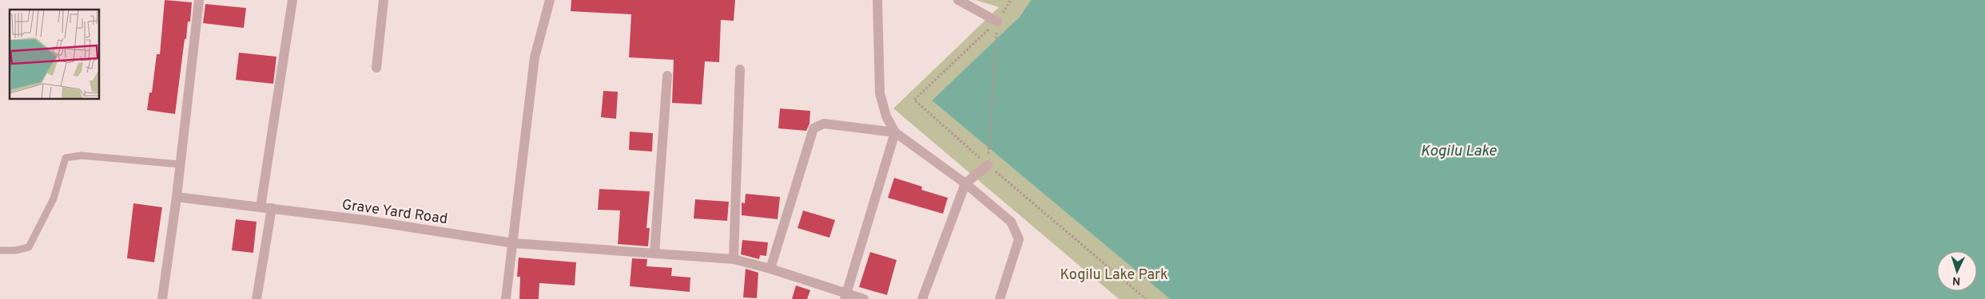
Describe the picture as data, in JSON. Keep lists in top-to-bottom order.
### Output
{
  "streets": {
    "street": ["Grave Yard Road"]
  },
  "water": ["Kogilu Lake"],
  "parks": ["Kogilu Lake Park"],
  "north": "bottom"
}
